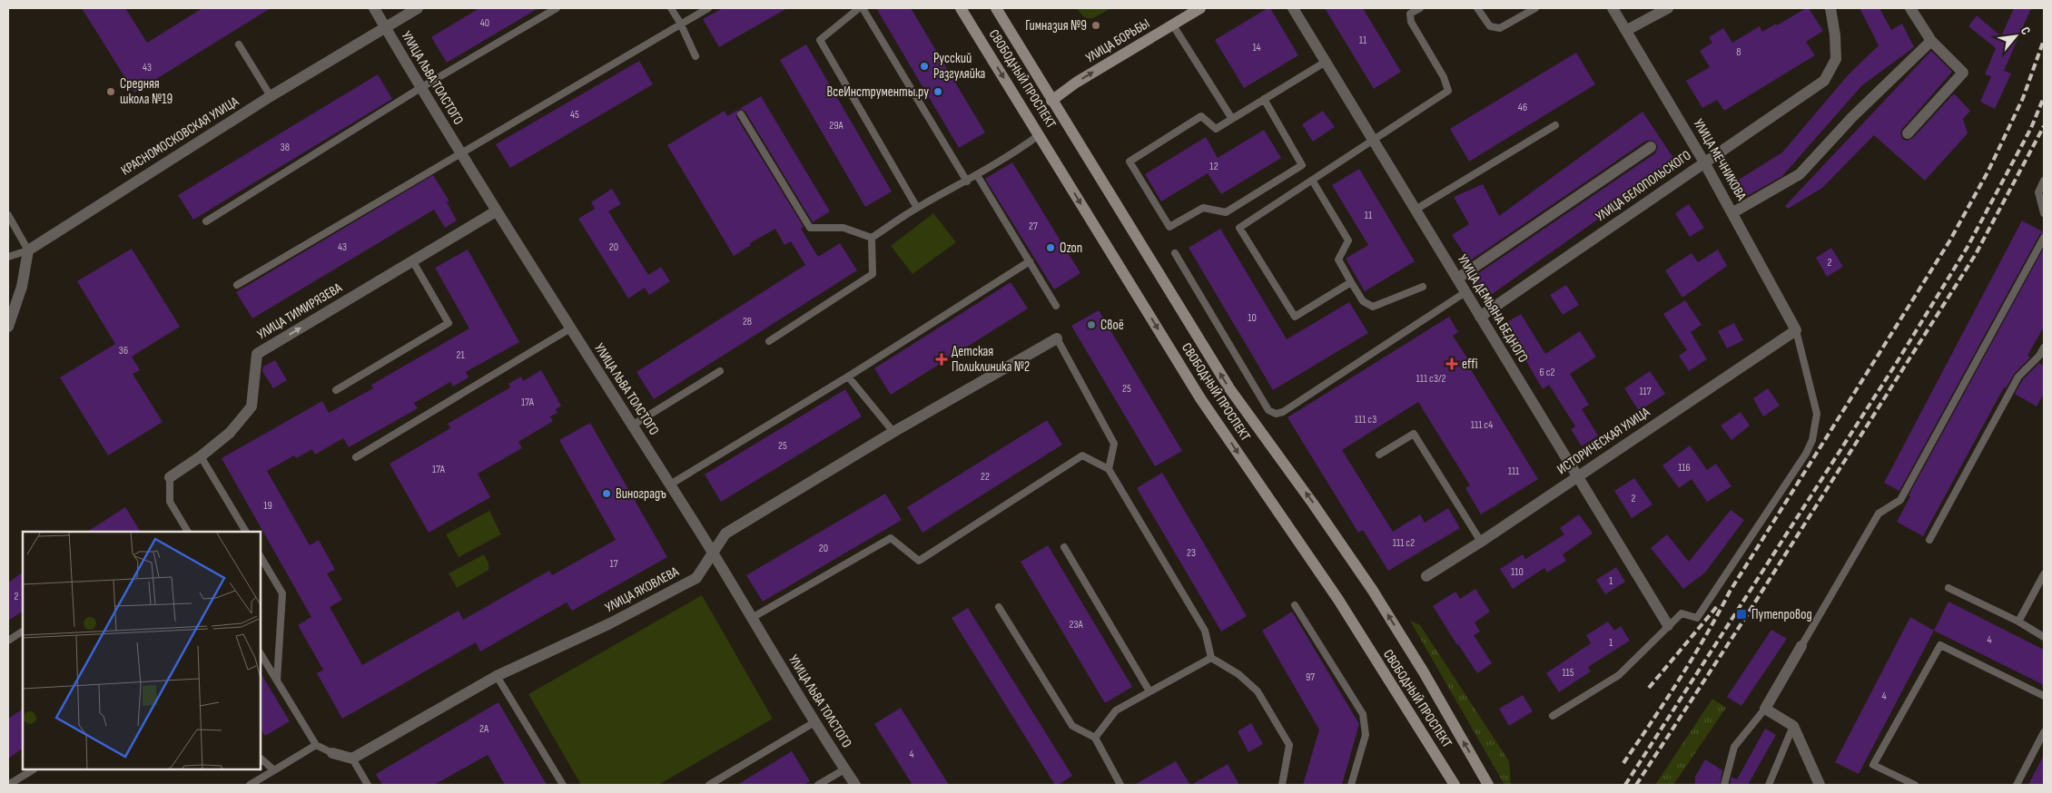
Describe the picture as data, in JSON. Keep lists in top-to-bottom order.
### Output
{
  "streets": {
    "main road": ["УЛИЦА БОРЬБЫ", "СВОБОДНЫЙ ПРОСПЕКТ"],
    "street": [
      "УЛИЦА ЛЬВА ТОЛСТОГО",
      "КРАСНОМОСКОВСКАЯ УЛИЦА",
      "УЛИЦА МЕЧНИКОВА",
      "УЛИЦА БЕЛОПОЛЬСКОГО",
      "УЛИЦА ДЕМЬЯНА БЕДНОГО",
      "УЛИЦА ТИМИРЯЗЕВА",
      "ИСТОРИЧЕСКАЯ УЛИЦА",
      "УЛИЦА ЯКОВЛЕВА"
    ]
  },
  "crossings": [
    ["УЛИЦА БОРЬБЫ", "СВОБОДНЫЙ ПРОСПЕКТ"],
    ["УЛИЦА ЛЬВА ТОЛСТОГО", "КРАСНОМОСКОВСКАЯ УЛИЦА"],
    ["УЛИЦА ЛЬВА ТОЛСТОГО", "УЛИЦА ТИМИРЯЗЕВА"],
    ["УЛИЦА ЛЬВА ТОЛСТОГО", "УЛИЦА ЯКОВЛЕВА"],
    ["УЛИЦА МЕЧНИКОВА", "УЛИЦА БЕЛОПОЛЬСКОГО"],
    ["УЛИЦА МЕЧНИКОВА", "ИСТОРИЧЕСКАЯ УЛИЦА"],
    ["УЛИЦА БЕЛОПОЛЬСКОГО", "УЛИЦА ДЕМЬЯНА БЕДНОГО"],
    ["УЛИЦА ДЕМЬЯНА БЕДНОГО", "ИСТОРИЧЕСКАЯ УЛИЦА"]
  ],
  "one_way": ["УЛИЦА БОРЬБЫ", "УЛИЦА ТИМИРЯЗЕВА"],
  "places": {
    "other": [
      "Гимназия №9",
      "Русский Разгуляйка",
      "Средняя школа №19",
      "ВсеИнструменты.ру",
      "Ozon",
      "Своё",
      "Виноградъ"
    ],
    "health": ["Детская Поликлиника №2", "effi"],
    "transit": ["Путепровод"]
  },
  "house_numbers": [
    "40",
    "11",
    "14",
    "8",
    "43",
    "46",
    "45",
    "29А",
    "38",
    "12",
    "11",
    "27",
    "43",
    "20",
    "2",
    "10",
    "28",
    "36",
    "21",
    "6 с2",
    "111 с3/2",
    "25",
    "117",
    "17А",
    "111 с3",
    "111 с4",
    "25",
    "116",
    "17А",
    "111",
    "22",
    "2",
    "19",
    "111 с2",
    "20",
    "23",
    "17",
    "110",
    "1",
    "2",
    "23А",
    "4",
    "1",
    "115",
    "97",
    "4",
    "2А",
    "4"
  ],
  "north": "top right"
}
